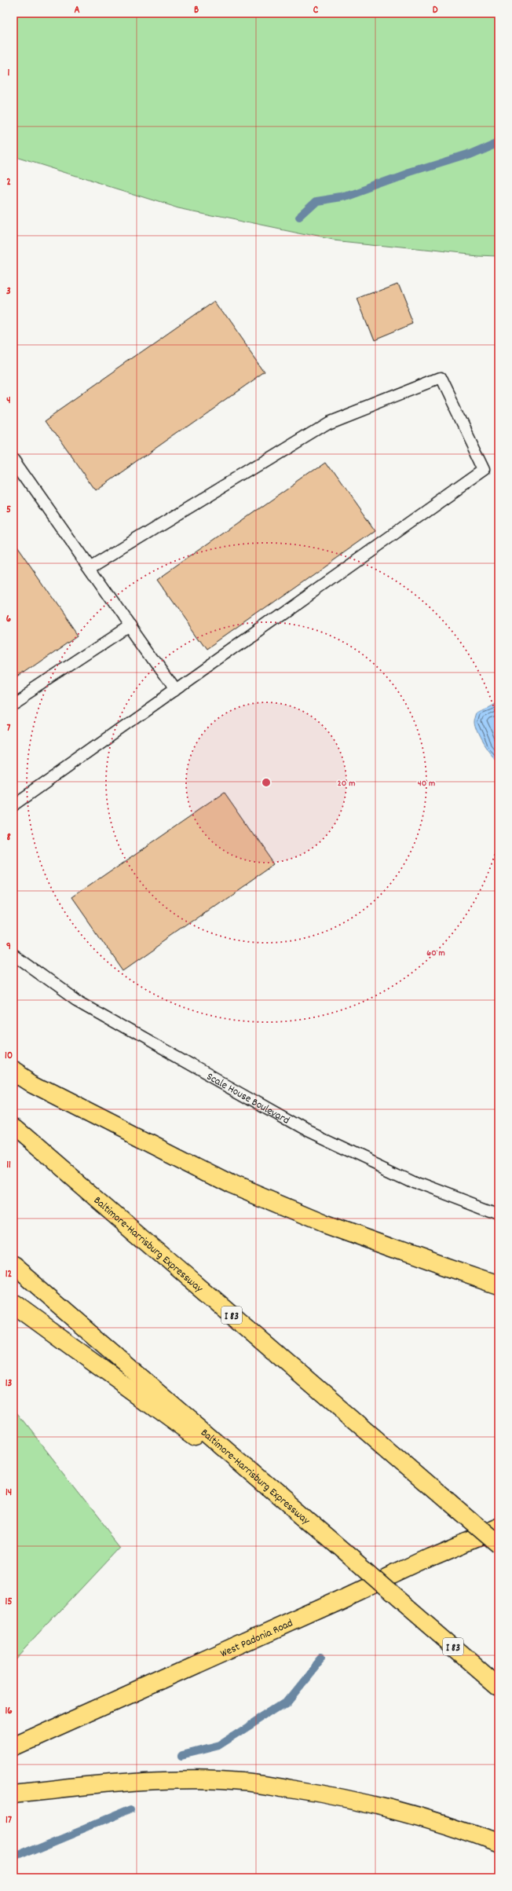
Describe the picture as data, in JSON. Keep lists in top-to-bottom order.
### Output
{
  "streets": {
    "main road": ["Baltimore-Harrisburg Expressway", "I 83", "West Padonia Road"],
    "lane": ["Scale House Boulevard"]
  },
  "grid": {
    "columns": [
      "A",
      "B",
      "C",
      "D"
    ],
    "rows": [
      "1",
      "2",
      "3",
      "4",
      "5",
      "6",
      "7",
      "8",
      "9",
      "10",
      "11",
      "12",
      "13",
      "14",
      "15",
      "16",
      "17"
    ]
  },
  "rings": ["20 m", "40 m", "60 m"]
}
